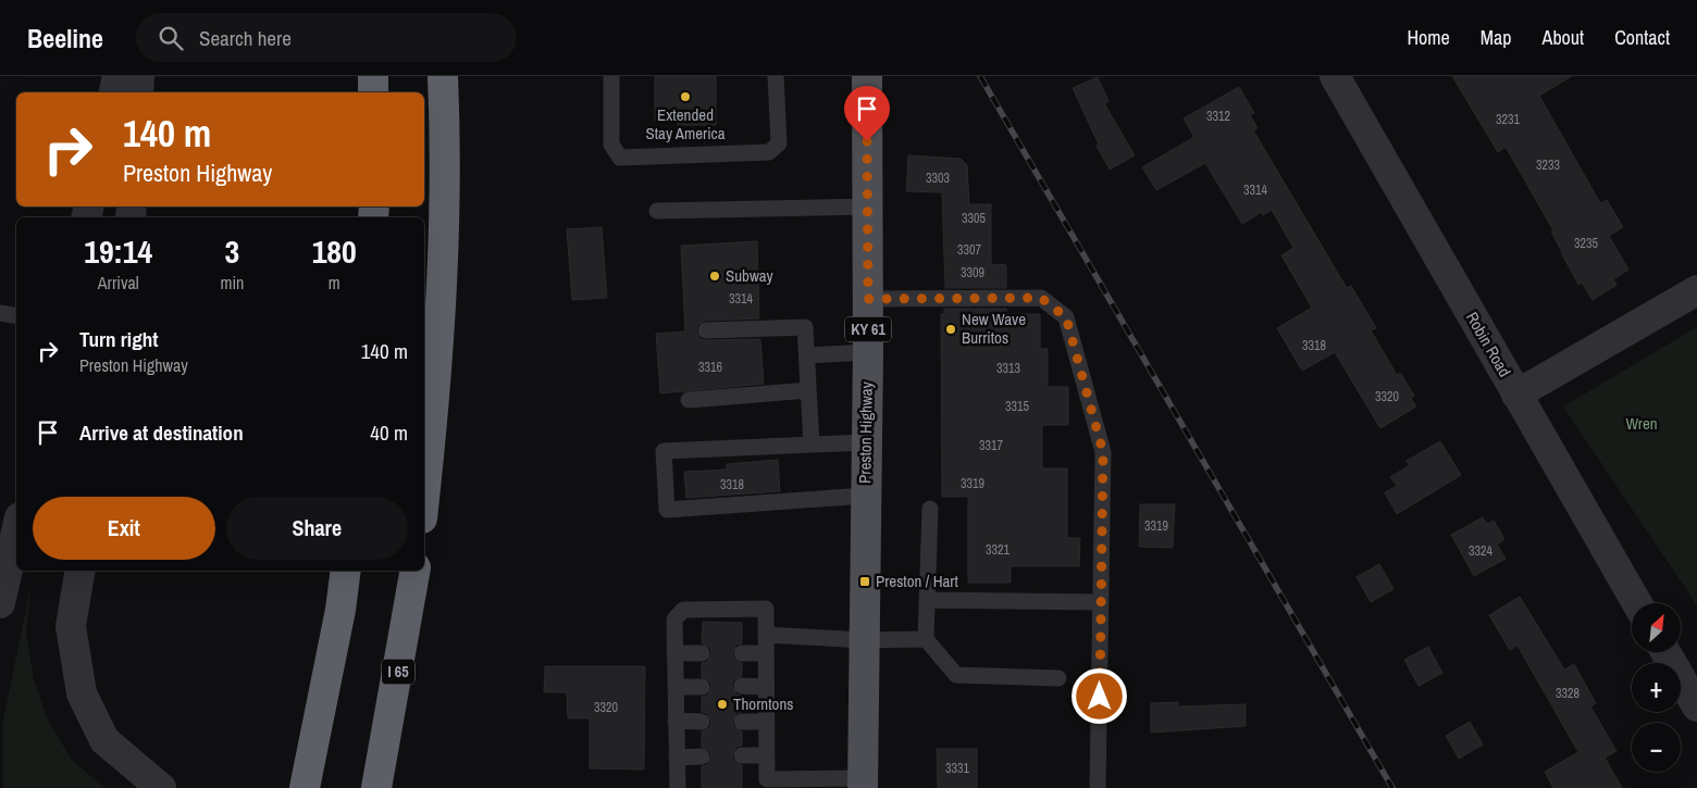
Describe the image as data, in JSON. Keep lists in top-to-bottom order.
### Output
{
  "streets": {
    "highway": ["I 65"],
    "main road": ["KY 61", "Preston Highway"],
    "street": ["Robin Road"]
  },
  "parks": ["Wren"],
  "places": {
    "other": [
      "Extended Stay America",
      "Subway",
      "New Wave Burritos",
      "Thorntons"
    ],
    "transit": ["Preston / Hart"]
  },
  "house_numbers": [
    "3312",
    "3231",
    "3233",
    "3303",
    "3314",
    "3305",
    "3235",
    "3307",
    "3309",
    "3314",
    "3318",
    "3316",
    "3313",
    "3320",
    "3315",
    "3317",
    "3319",
    "3318",
    "3319",
    "3321",
    "3324",
    "3328",
    "3320",
    "3331"
  ],
  "north": "top right",
  "page": {
    "header": "Beeline",
    "search": "Search here",
    "nav": [
      "Home",
      "Map",
      "About",
      "Contact"
    ],
    "turn": ["140 m", "Preston Highway"],
    "eta": [
      "19:14",
      "Arrival",
      "3",
      "min",
      "180",
      "m"
    ],
    "list": [
      {
        "name": "Turn right",
        "note": "Preston Highway",
        "value": "140 m"
      },
      {
        "name": "Arrive at destination",
        "value": "40 m"
      }
    ],
    "buttons": ["Exit", "Share"],
    "map_buttons": ["+", "−"]
  }
}
